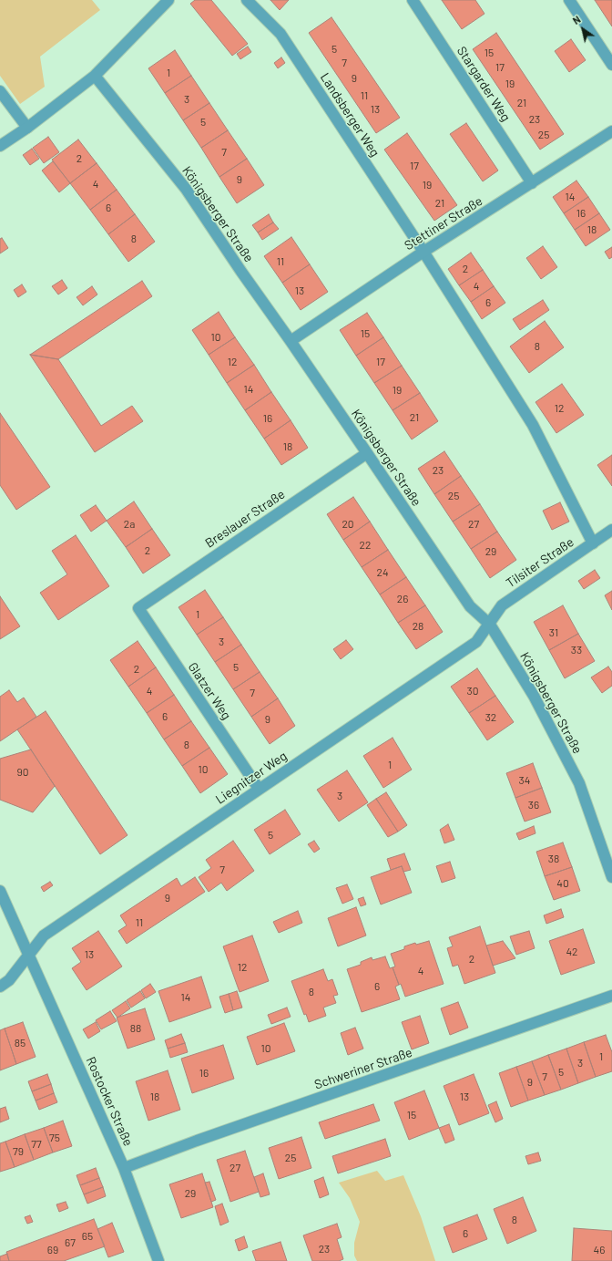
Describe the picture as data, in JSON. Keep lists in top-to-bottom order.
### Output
{
  "streets": {
    "street": [
      "Stargarder Weg",
      "Landsberger Weg",
      "Königsberger Straße",
      "Stettiner Straße",
      "Breslauer Straße",
      "Tilsiter Straße",
      "Glatzer Weg",
      "Liegnitzer Weg",
      "Schweriner Straße",
      "Rostocker Straße"
    ]
  },
  "crossings": [
    ["Stargarder Weg", "Stettiner Straße"],
    ["Landsberger Weg", "Stettiner Straße"],
    ["Landsberger Weg", "Tilsiter Straße"],
    ["Königsberger Straße", "Stettiner Straße"],
    ["Königsberger Straße", "Breslauer Straße"],
    ["Königsberger Straße", "Tilsiter Straße"],
    ["Königsberger Straße", "Liegnitzer Weg"],
    ["Breslauer Straße", "Glatzer Weg"],
    ["Tilsiter Straße", "Liegnitzer Weg"],
    ["Glatzer Weg", "Liegnitzer Weg"],
    ["Liegnitzer Weg", "Rostocker Straße"],
    ["Schweriner Straße", "Rostocker Straße"]
  ],
  "house_numbers": [
    "5",
    "15",
    "7",
    "17",
    "1",
    "9",
    "19",
    "11",
    "3",
    "21",
    "13",
    "23",
    "5",
    "25",
    "7",
    "2",
    "17",
    "9",
    "4",
    "19",
    "14",
    "21",
    "6",
    "16",
    "18",
    "8",
    "11",
    "2",
    "4",
    "13",
    "6",
    "15",
    "10",
    "8",
    "12",
    "17",
    "14",
    "19",
    "12",
    "21",
    "16",
    "18",
    "23",
    "25",
    "2a",
    "20",
    "27",
    "22",
    "2",
    "29",
    "24",
    "26",
    "1",
    "28",
    "31",
    "3",
    "33",
    "5",
    "2",
    "4",
    "30",
    "7",
    "6",
    "32",
    "9",
    "8",
    "1",
    "10",
    "90",
    "34",
    "3",
    "36",
    "5",
    "38",
    "7",
    "40",
    "9",
    "11",
    "42",
    "13",
    "2",
    "12",
    "4",
    "6",
    "8",
    "14",
    "88",
    "85",
    "10",
    "1",
    "3",
    "5",
    "16",
    "7",
    "9",
    "18",
    "13",
    "15",
    "75",
    "77",
    "79",
    "25",
    "27",
    "29",
    "8",
    "6",
    "65",
    "67",
    "23",
    "69",
    "46"
  ],
  "north": "top left"
}
